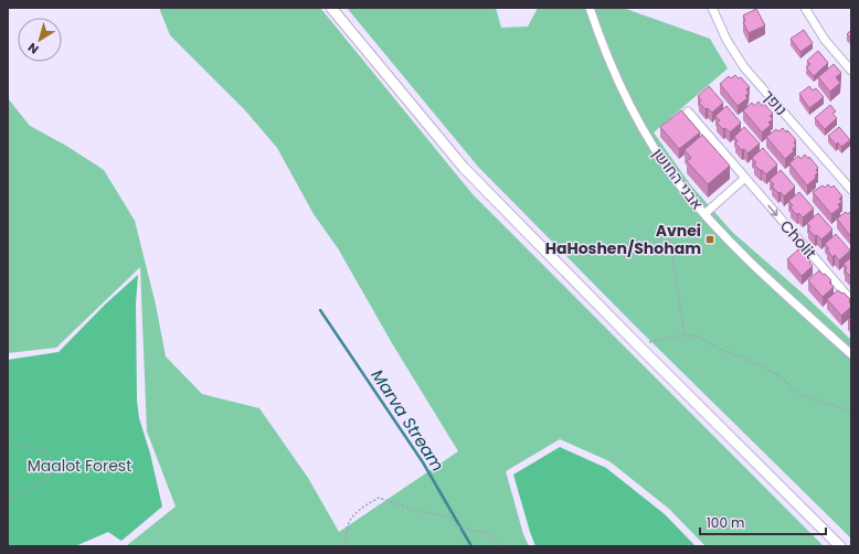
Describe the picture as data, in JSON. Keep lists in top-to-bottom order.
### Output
{
  "streets": {
    "street": ["נופך", "אבני החושן", "Cholit"]
  },
  "one_way": ["Cholit"],
  "water": ["Marva Stream"],
  "parks": ["Maalot Forest"],
  "places": {
    "transit": ["Avnei HaHoshen/Shoham"]
  },
  "scale_bar": "100 m",
  "north": "bottom left"
}
